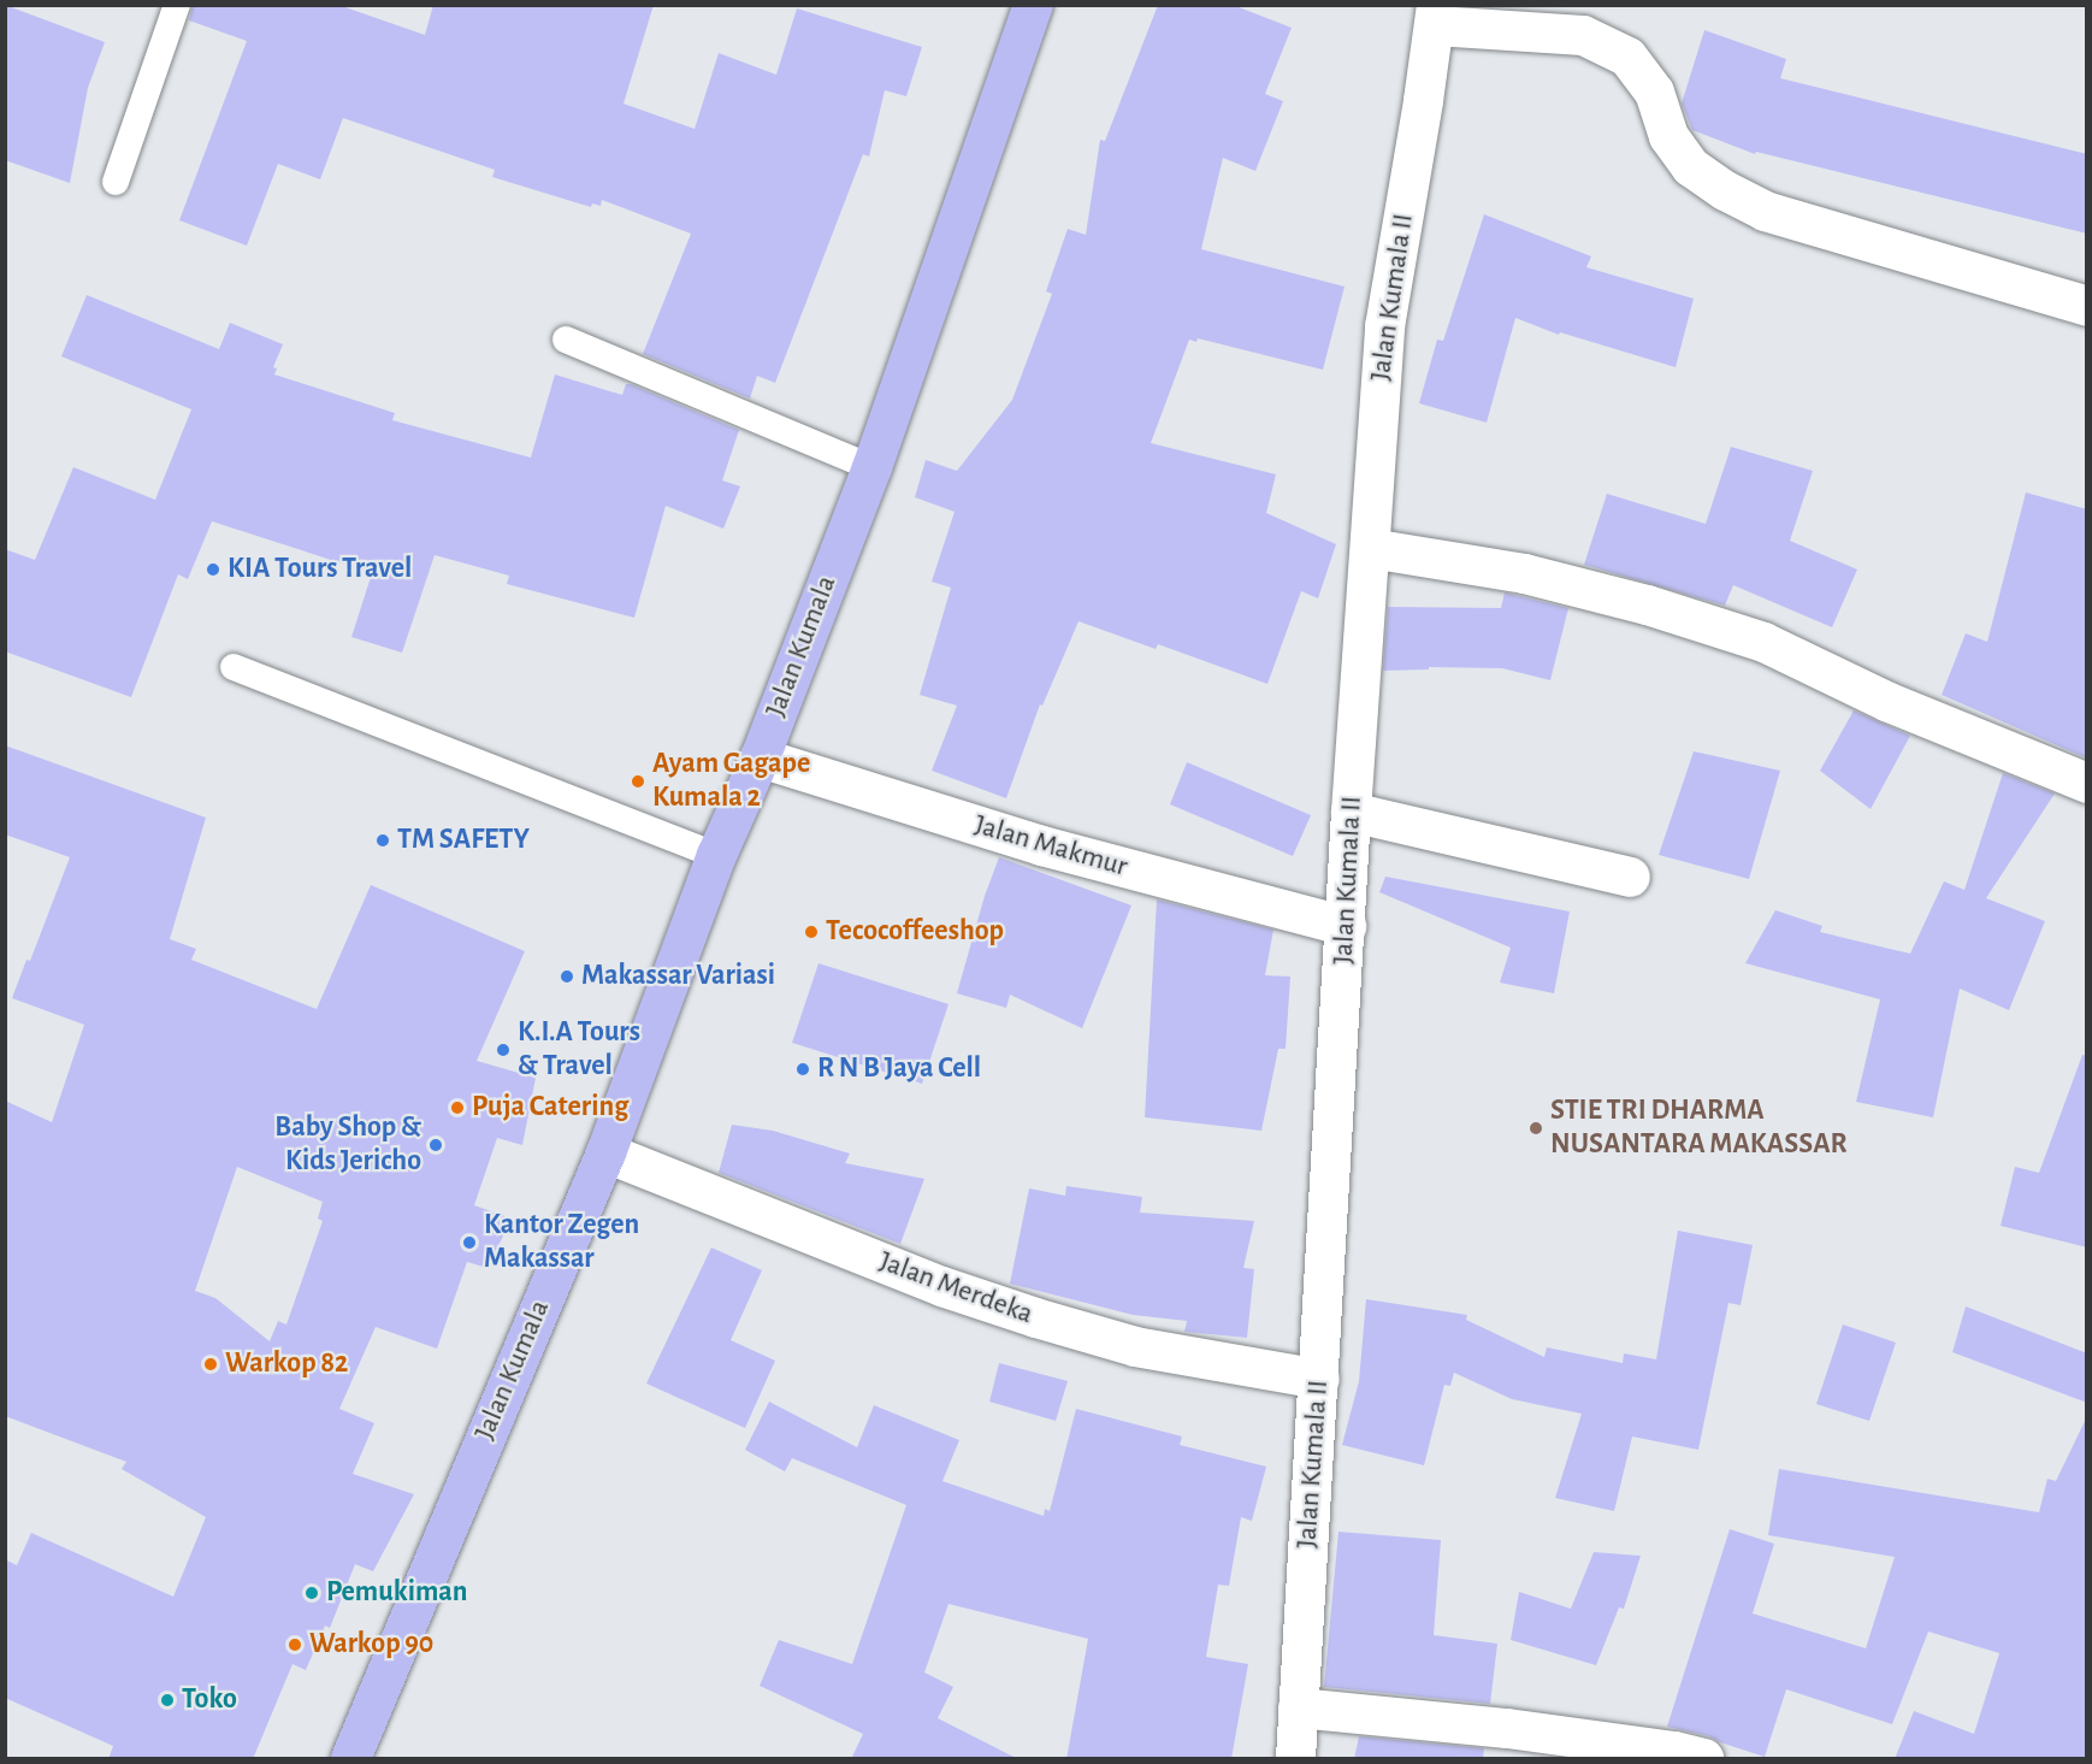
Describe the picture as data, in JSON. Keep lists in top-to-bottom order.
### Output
{
  "streets": {
    "main road": ["Jalan Kumala"],
    "street": ["Jalan Kumala II", "Jalan Makmur", "Jalan Merdeka"]
  },
  "crossings": [
    ["Jalan Kumala II", "Jalan Makmur"],
    ["Jalan Kumala II", "Jalan Merdeka"],
    ["Jalan Kumala", "Jalan Makmur"],
    ["Jalan Kumala", "Jalan Merdeka"]
  ],
  "places": [
    "KIA Tours Travel",
    "Ayam Gagape Kumala 2",
    "TM SAFETY",
    "Tecocoffeeshop",
    "Makassar Variasi",
    "K.I.A Tours & Travel",
    "R N B Jaya Cell",
    "Puja Catering",
    "STIE TRI DHARMA NUSANTARA MAKASSAR",
    "Baby Shop & Kids Jericho",
    "Kantor Zegen Makassar",
    "Warkop 82",
    "Pemukiman",
    "Warkop 90",
    "Toko"
  ]
}
